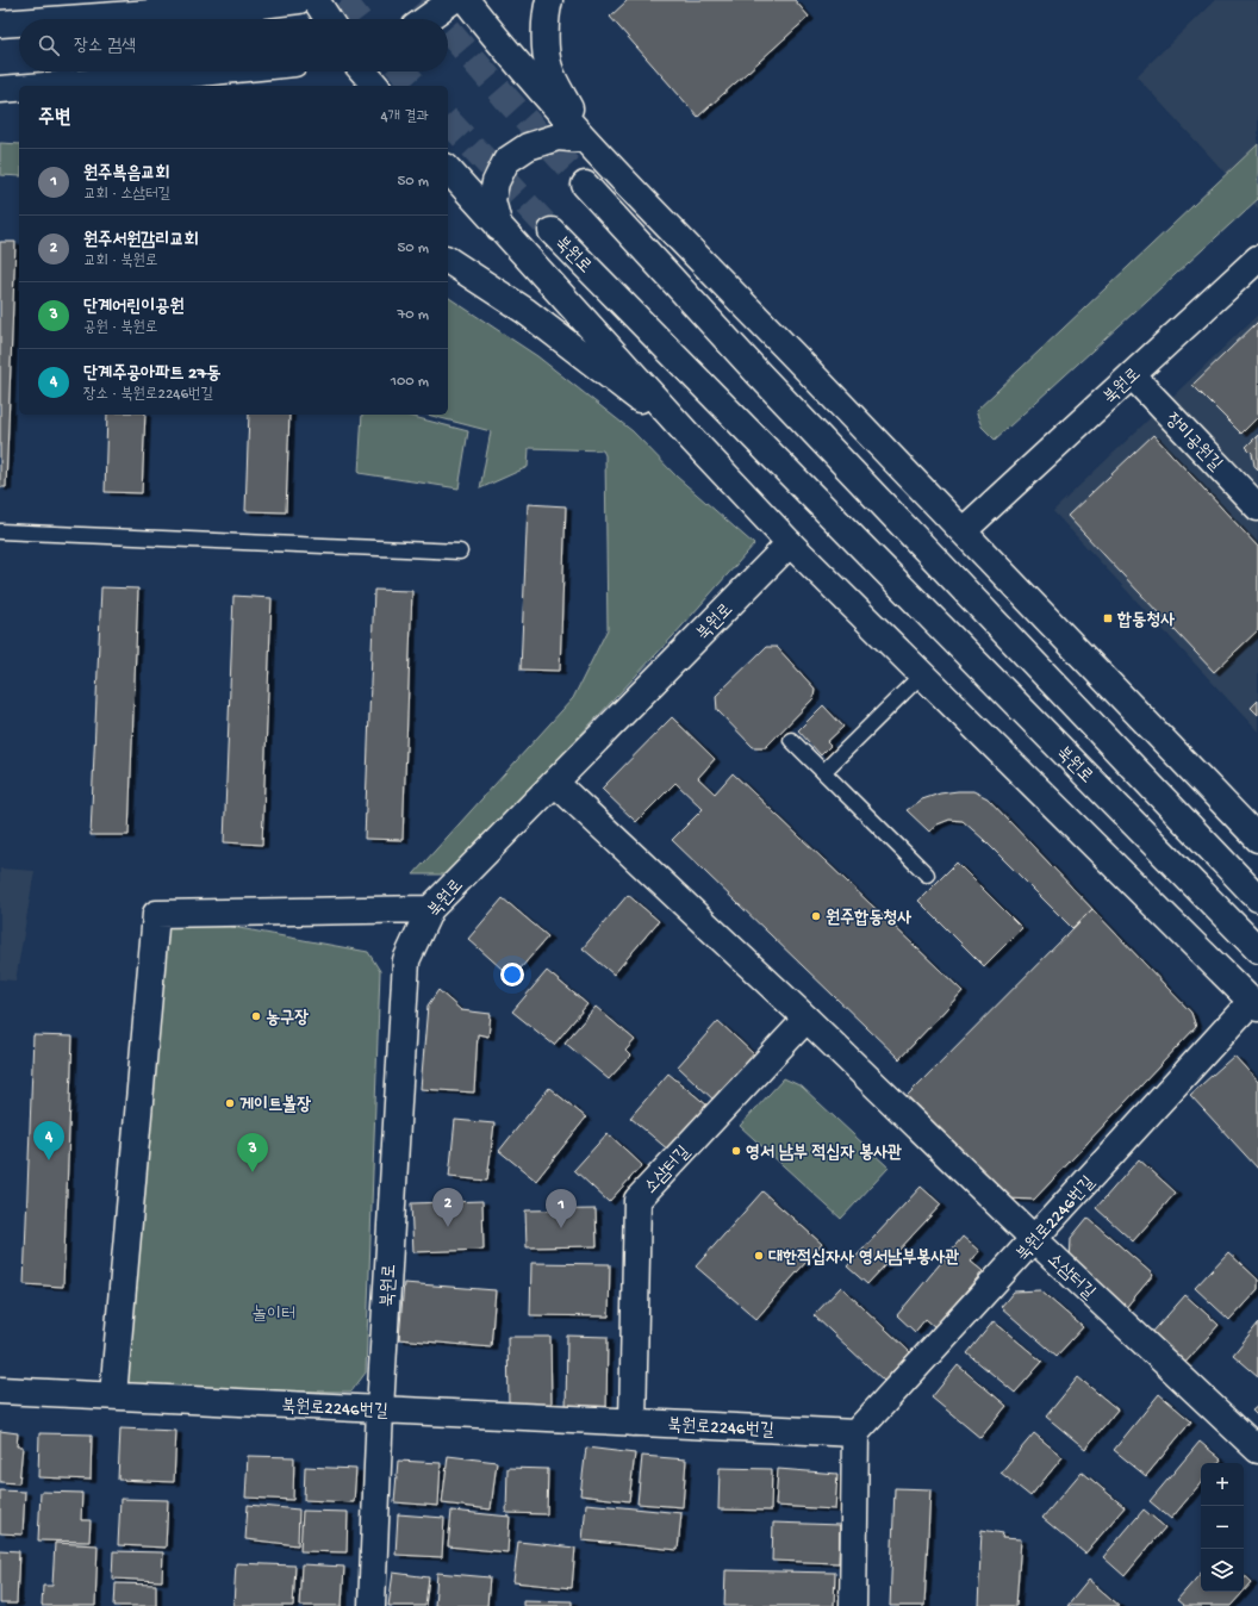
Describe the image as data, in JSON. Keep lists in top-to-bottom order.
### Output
{
  "streets": {
    "street": [
      "북원로",
      "장미공원길",
      "소삼터길",
      "북원로2246번길"
    ]
  },
  "crossings": [
    ["북원로", "장미공원길"],
    ["북원로", "소삼터길"],
    ["북원로", "북원로2246번길"],
    ["소삼터길", "북원로2246번길"]
  ],
  "parks": ["놀이터"],
  "places": {
    "transit": ["합동청사"],
    "other": [
      "원주합동청사",
      "농구장",
      "게이트볼장",
      "영서 남부 적십자 봉사관",
      "대한적십자사 영서남부봉사관"
    ]
  },
  "page": {
    "search": "장소 검색",
    "heading": ["주변", "4개 결과"],
    "list": [
      {
        "mark": "1",
        "name": "원주복음교회",
        "note": "교회 · 소삼터길",
        "value": "50 m"
      },
      {
        "mark": "2",
        "name": "원주서원감리교회",
        "note": "교회 · 북원로",
        "value": "50 m"
      },
      {
        "mark": "3",
        "name": "단계어린이공원",
        "note": "공원 · 북원로",
        "value": "70 m"
      },
      {
        "mark": "4",
        "name": "단계주공아파트 27동",
        "note": "장소 · 북원로2246번길",
        "value": "100 m"
      }
    ],
    "pins": [
      "4",
      "3",
      "2",
      "1"
    ],
    "map_buttons": ["+", "−"]
  }
}
